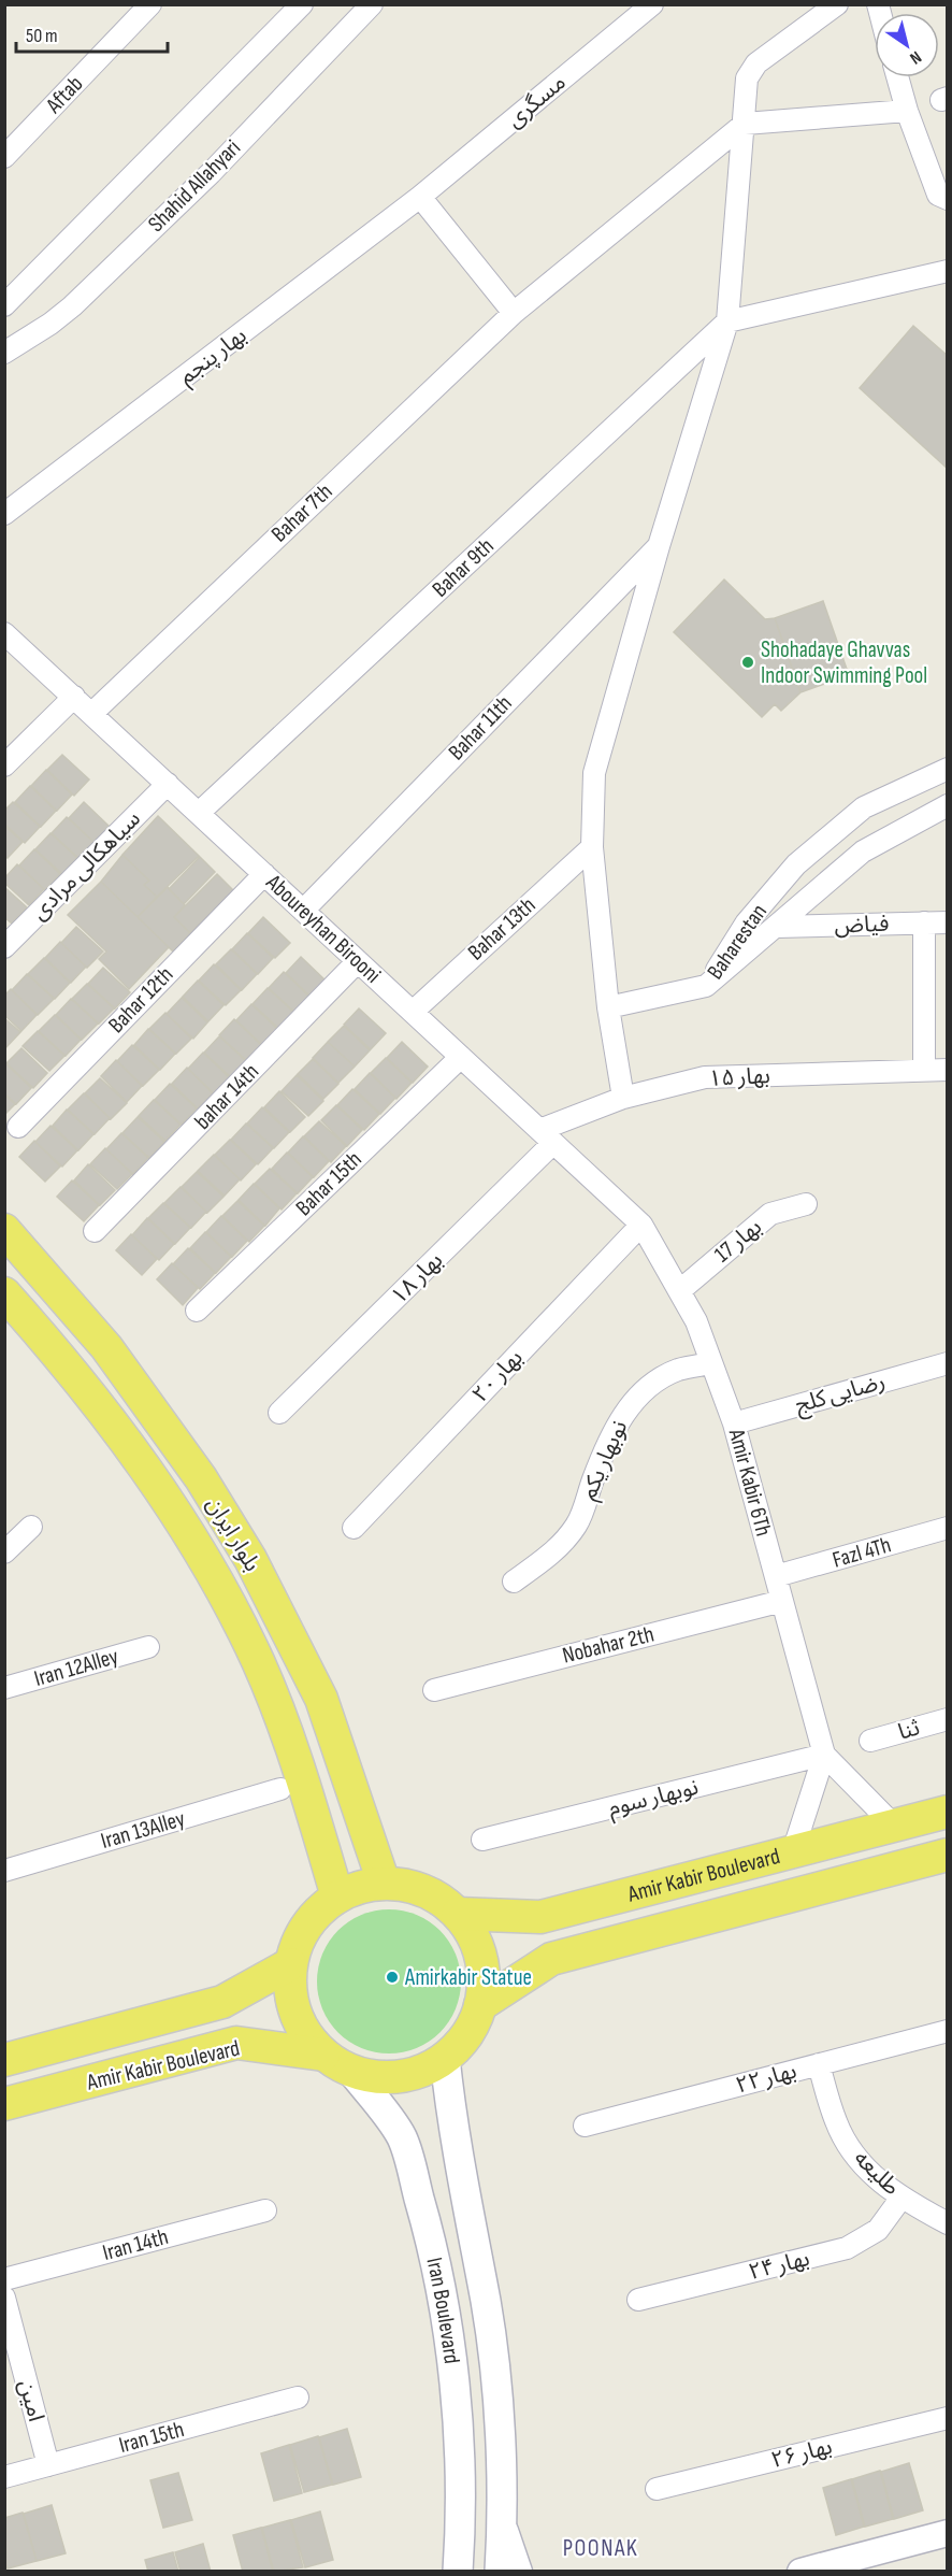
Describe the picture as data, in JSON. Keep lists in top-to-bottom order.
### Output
{
  "streets": {
    "main road": ["بلوار ایران", "Amir Kabir Boulevard", "Iran Boulevard"],
    "street": [
      "Aftab",
      "مسگری",
      "Shahid Allahyari",
      "بهار پنجم",
      "Bahar 7th",
      "Bahar 9th",
      "Bahar 11th",
      "سیاهکالی مرادی",
      "فیاض",
      "Aboureyhan Birooni",
      "Bahar 13th",
      "Baharestan",
      "Bahar 12th",
      "بهار ۱۵",
      "bahar 14th",
      "Bahar 15th",
      "بهار 17",
      "بهار ۱۸",
      "بهار ۲۰",
      "رضایی کلج",
      "نوبهار یکم",
      "Amir Kabir 6Th",
      "Fazl 4Th",
      "Nobahar 2th",
      "Iran 12Alley",
      "ثنا",
      "نوبهار سوم",
      "Iran 13Alley",
      "بهار ۲۲",
      "طلیعه",
      "Iran 14th",
      "بهار ۲۴",
      "امین",
      "Iran 15th",
      "بهار ۲۶"
    ]
  },
  "crossings": [
    ["مسگری", "بهار پنجم"],
    ["Bahar 7th", "Aboureyhan Birooni"],
    ["Bahar 9th", "Aboureyhan Birooni"],
    ["Bahar 11th", "Aboureyhan Birooni"],
    ["سیاهکالی مرادی", "Aboureyhan Birooni"],
    ["فیاض", "Baharestan"],
    ["Aboureyhan Birooni", "Bahar 13th"],
    ["Aboureyhan Birooni", "Bahar 12th"],
    ["Aboureyhan Birooni", "بهار ۱۵"],
    ["Aboureyhan Birooni", "bahar 14th"],
    ["Aboureyhan Birooni", "Bahar 15th"],
    ["Aboureyhan Birooni", "بهار ۱۸"],
    ["Aboureyhan Birooni", "بهار ۲۰"],
    ["Aboureyhan Birooni", "Amir Kabir 6Th"],
    ["بهار ۱۵", "بهار ۱۸"],
    ["بهار 17", "Amir Kabir 6Th"],
    ["بهار ۲۰", "Amir Kabir 6Th"],
    ["رضایی کلج", "Amir Kabir 6Th"],
    ["نوبهار یکم", "Amir Kabir 6Th"],
    ["Amir Kabir 6Th", "Fazl 4Th"],
    ["Amir Kabir 6Th", "Nobahar 2th"],
    ["Amir Kabir 6Th", "نوبهار سوم"],
    ["بلوار ایران", "Amir Kabir Boulevard"],
    ["بلوار ایران", "Iran Boulevard"],
    ["Amir Kabir Boulevard", "Iran Boulevard"],
    ["بهار ۲۲", "طلیعه"],
    ["طلیعه", "بهار ۲۴"],
    ["امین", "Iran 15th"]
  ],
  "districts": ["POONAK"],
  "places": ["Shohadaye Ghavvas Indoor Swimming Pool", "Amirkabir Statue"],
  "scale_bar": "50 m",
  "north": "bottom right"
}
